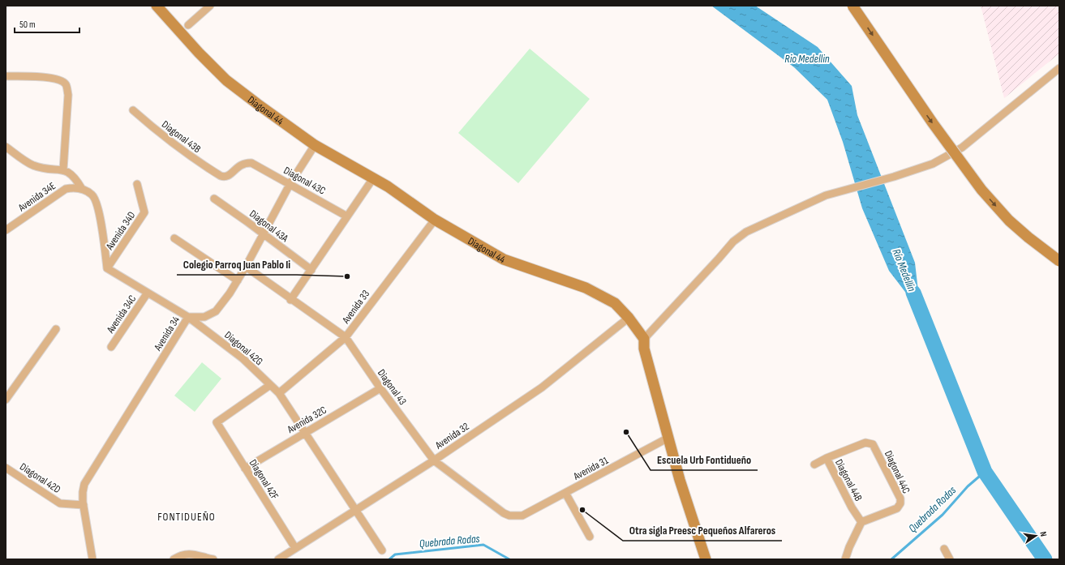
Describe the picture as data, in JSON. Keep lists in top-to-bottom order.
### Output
{
  "streets": {
    "main road": ["Diagonal 44"],
    "street": [
      "Diagonal 43B",
      "Diagonal 43C",
      "Avenida 34E",
      "Diagonal 43A",
      "Avenida 34D",
      "Avenida 33",
      "Avenida 34C",
      "Avenida 34",
      "Diagonal 42G",
      "Diagonal 43",
      "Avenida 32C",
      "Avenida 32",
      "Avenida 31",
      "Diagonal 44C",
      "Diagonal 42D",
      "Diagonal 42F",
      "Diagonal 44B"
    ]
  },
  "crossings": [
    ["Diagonal 44", "Avenida 33"],
    ["Diagonal 44", "Avenida 34"],
    ["Diagonal 44", "Avenida 32"],
    ["Diagonal 43B", "Diagonal 43C"],
    ["Diagonal 43C", "Avenida 34"],
    ["Diagonal 43A", "Avenida 34"],
    ["Avenida 34D", "Diagonal 42G"],
    ["Avenida 33", "Diagonal 42G"],
    ["Avenida 33", "Diagonal 43"],
    ["Avenida 34C", "Diagonal 42G"],
    ["Avenida 34", "Diagonal 42G"],
    ["Avenida 34", "Diagonal 43"],
    ["Avenida 34", "Diagonal 42D"],
    ["Diagonal 42G", "Avenida 32C"],
    ["Diagonal 42G", "Avenida 32"],
    ["Diagonal 42G", "Diagonal 42F"],
    ["Diagonal 43", "Avenida 32C"],
    ["Diagonal 43", "Avenida 32"],
    ["Diagonal 43", "Avenida 31"],
    ["Avenida 32C", "Diagonal 42F"],
    ["Avenida 32", "Diagonal 42F"],
    ["Diagonal 44C", "Diagonal 44B"]
  ],
  "districts": ["FONTIDUEÑO"],
  "water": ["Rio Medellin", "Río Medellín", "Quebrada Rodas"],
  "places": ["Colegio Parroq Juan Pablo Ii", "Escuela Urb Fontidueño", "Otra sigla Preesc Pequeños Alfareros"],
  "scale_bar": "50 m",
  "north": "right"
}
